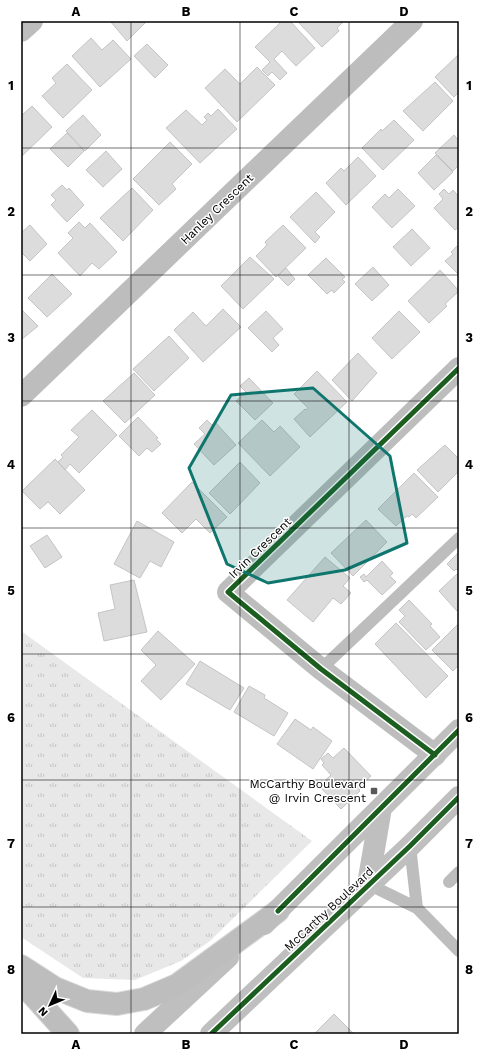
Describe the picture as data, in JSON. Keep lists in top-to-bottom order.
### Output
{
  "streets": {
    "main road": ["McCarthy Boulevard"],
    "street": ["Hanley Crescent", "Irvin Crescent"]
  },
  "places": {
    "transit": ["McCarthy Boulevard @ Irvin Crescent"]
  },
  "north": "bottom left",
  "grid": {
    "columns": [
      "A",
      "B",
      "C",
      "D"
    ],
    "rows": [
      "1",
      "2",
      "3",
      "4",
      "5",
      "6",
      "7",
      "8"
    ]
  }
}
